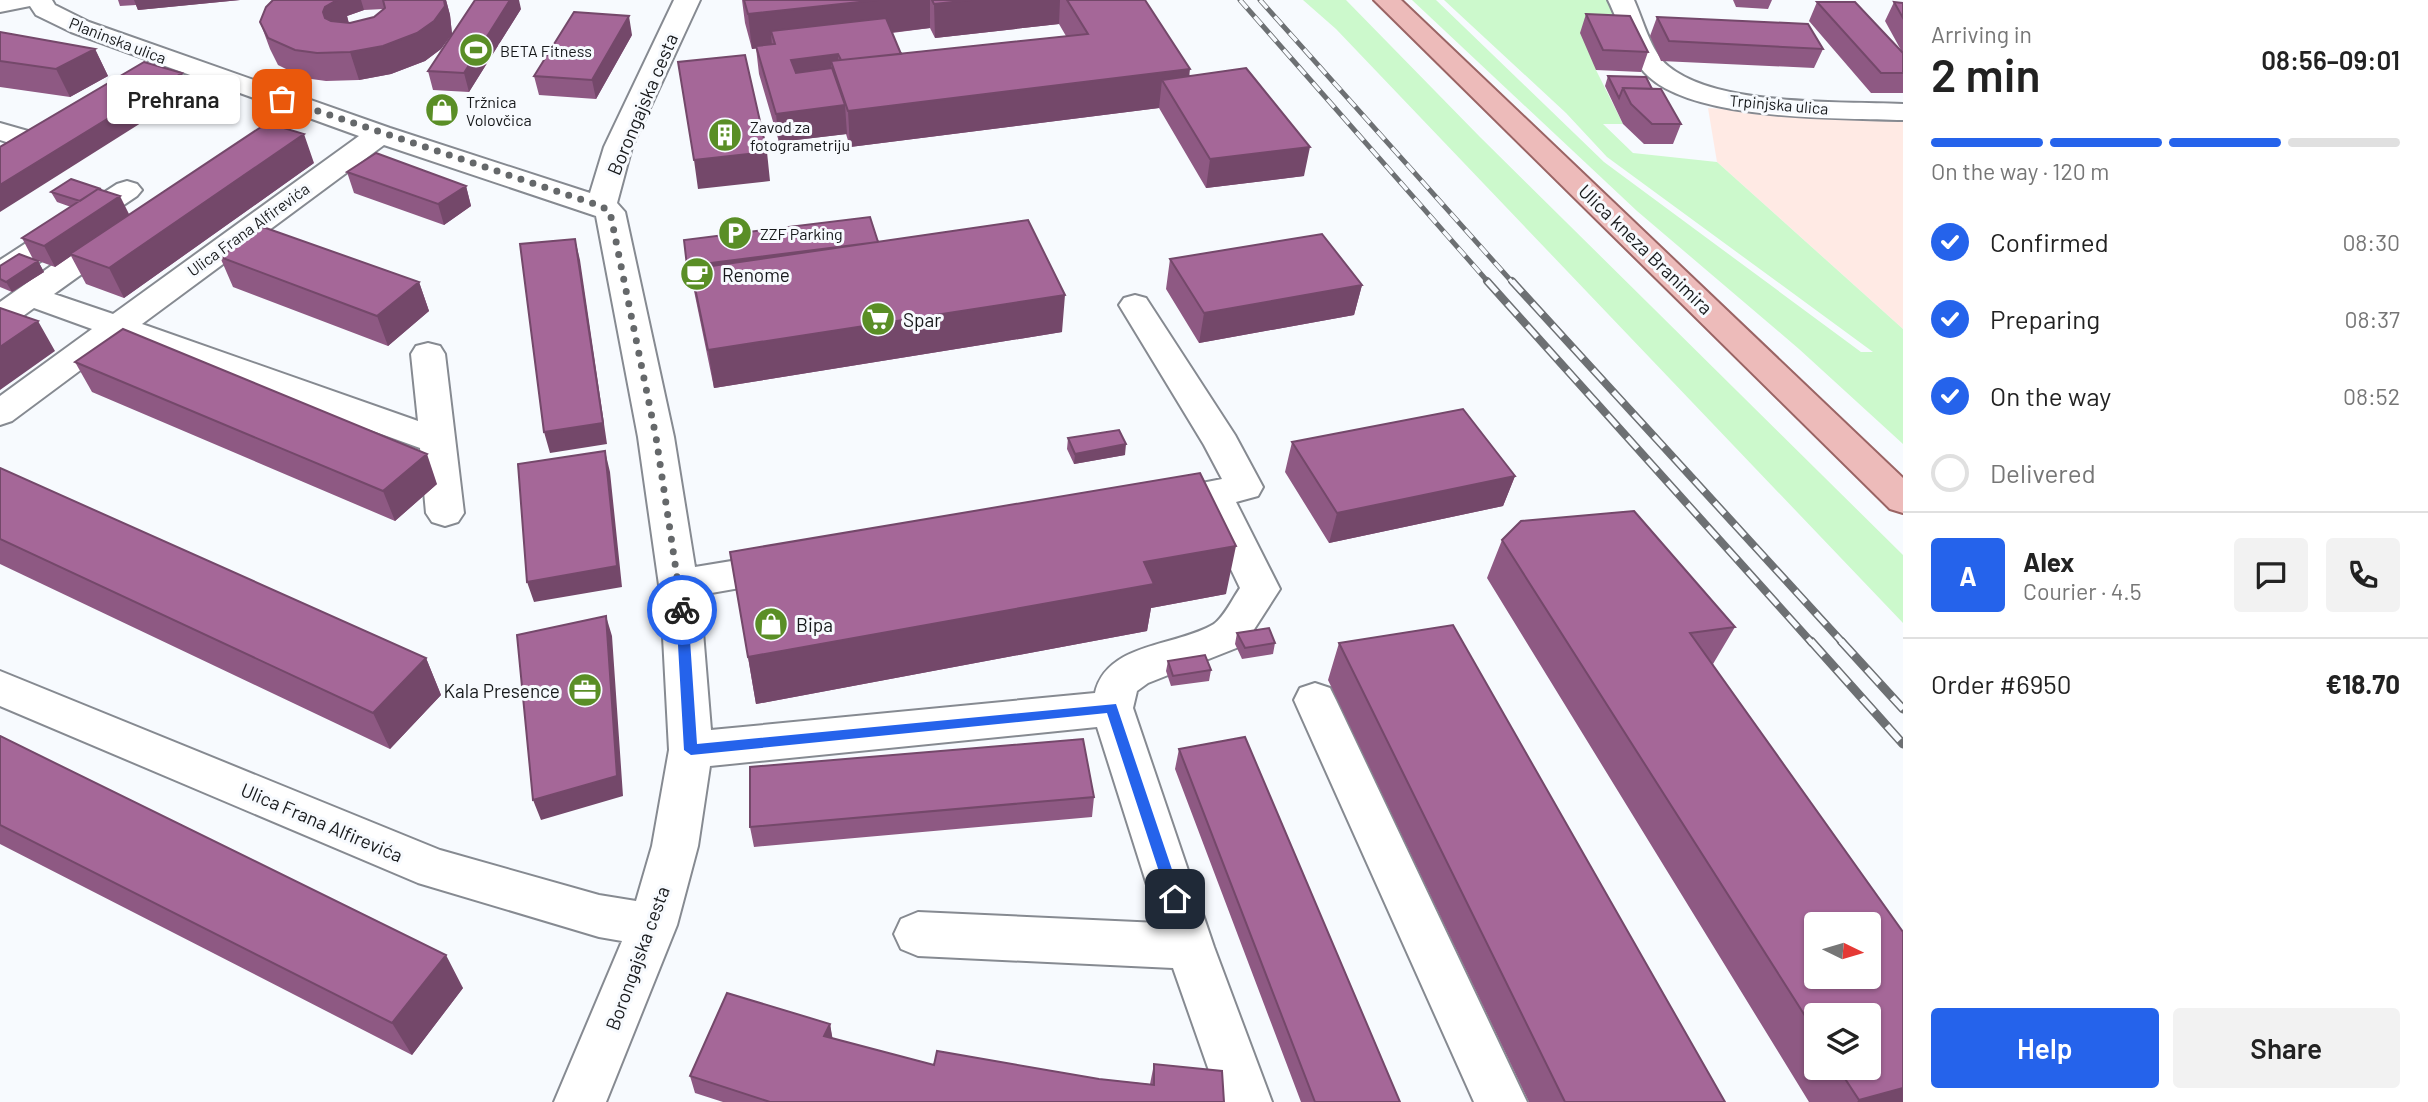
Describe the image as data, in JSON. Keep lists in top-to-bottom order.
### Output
{
  "streets": {
    "main road": ["Ulica kneza Branimira"],
    "street": [
      "Planinska ulica",
      "Borongajska cesta",
      "Trpinjska ulica",
      "Ulica Frana Alfirevića"
    ]
  },
  "crossings": [
    ["Planinska ulica", "Borongajska cesta"],
    ["Planinska ulica", "Ulica Frana Alfirevića"],
    ["Borongajska cesta", "Ulica Frana Alfirevića"]
  ],
  "places": {
    "sports": ["BETA Fitness"],
    "other": ["Prehrana"],
    "shop": ["Tržnica Volovčica", "Bipa"],
    "building": ["Zavod za fotogrametriju"],
    "parking": ["ZZF Parking"],
    "cafe": ["Renome"],
    "supermarket": ["Spar"],
    "office": ["Kala Presence"]
  },
  "north": "right",
  "page": {
    "heading": ["2 min", "Arriving in", "08:56–09:01"],
    "panel": [
      "Alex",
      "Courier · 4.5",
      "Order #6950",
      "€18.70"
    ],
    "bubble": "Prehrana",
    "bar": "On the way · 120 m",
    "list": [
      ["Confirmed", "08:30"],
      ["Preparing", "08:37"],
      ["On the way", "08:52"],
      "Delivered"
    ],
    "round": "A",
    "buttons": ["Help", "Share"]
  }
}
